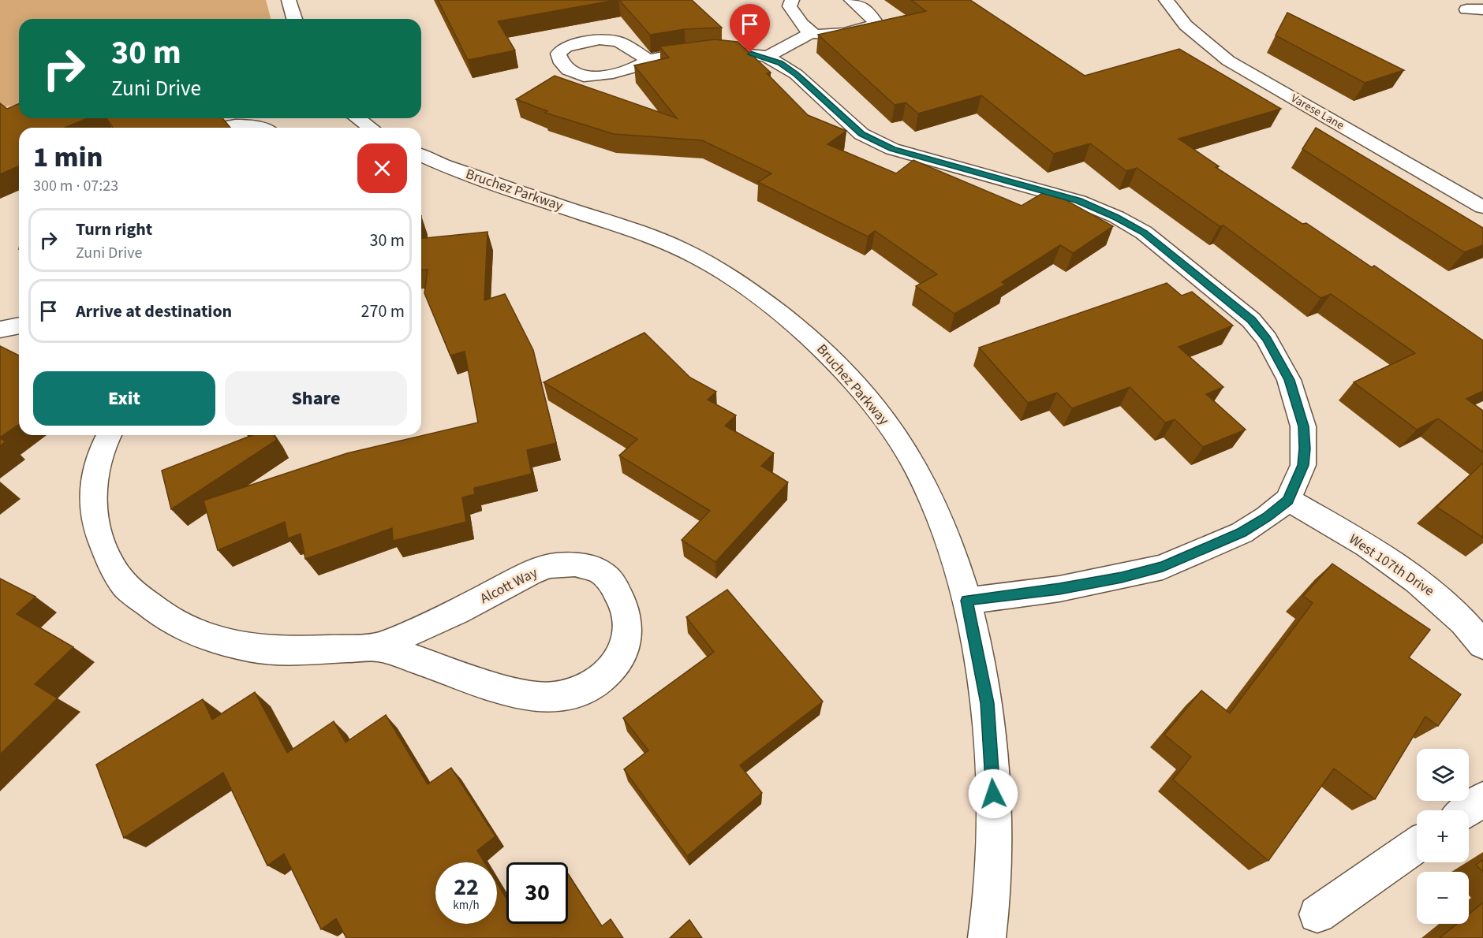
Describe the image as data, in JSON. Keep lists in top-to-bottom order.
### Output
{
  "streets": {
    "street": [
      "Varese Lane",
      "Bruchez Parkway",
      "West 107th Drive",
      "Alcott Way"
    ]
  },
  "page": {
    "turn": ["30 m", "Zuni Drive"],
    "heading": ["1 min", "300 m · 07:23"],
    "list": [
      {
        "name": "Turn right",
        "note": "Zuni Drive",
        "value": "30 m"
      },
      {
        "name": "Arrive at destination",
        "value": "270 m"
      }
    ],
    "buttons": ["Exit", "Share"],
    "map_buttons": ["+", "−"],
    "speed": "22 km/h",
    "limit": "30"
  }
}
